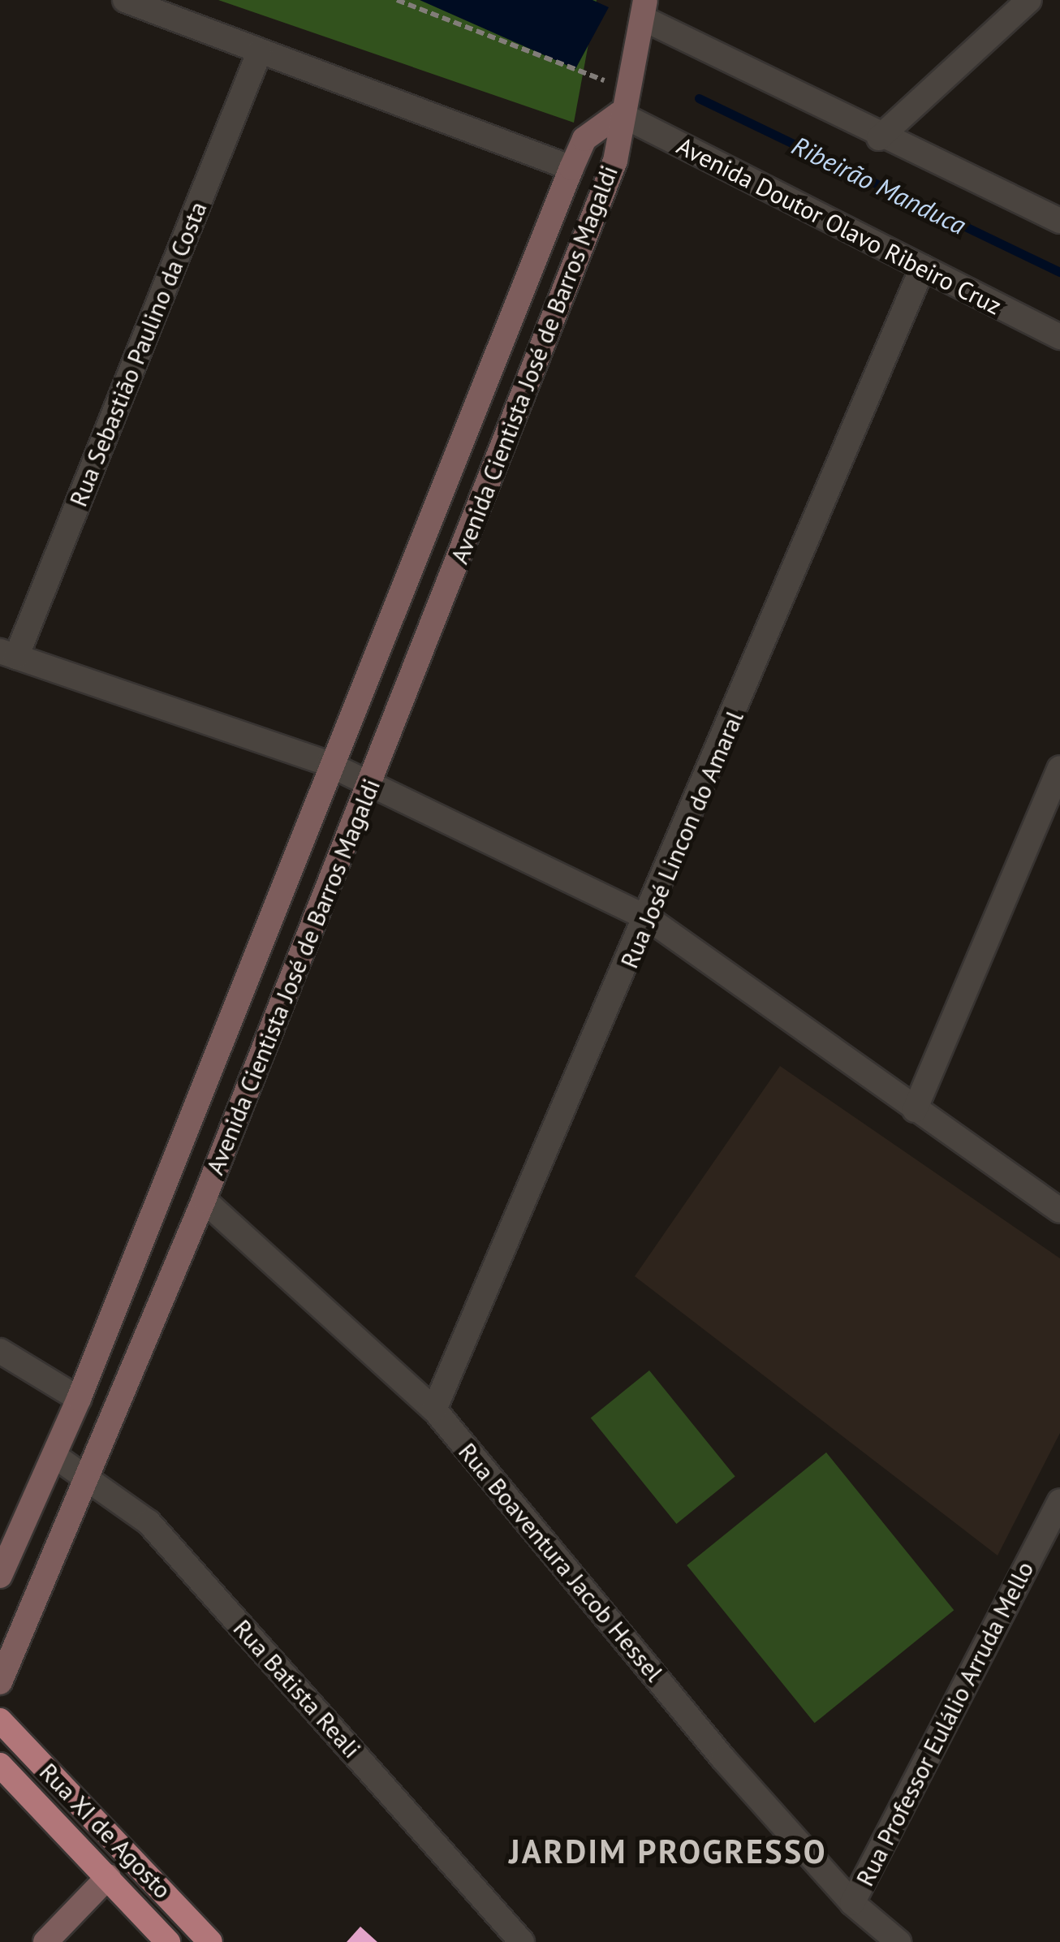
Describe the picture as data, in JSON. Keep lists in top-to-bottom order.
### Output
{
  "streets": {
    "main road": ["Avenida Cientista José de Barros Magaldi", "Rua XI de Agosto"],
    "street": [
      "Avenida Doutor Olavo Ribeiro Cruz",
      "Rua Sebastião Paulino da Costa",
      "Rua José Lincon do Amaral",
      "Rua Boaventura Jacob Hessel",
      "Rua Batista Reali",
      "Rua Professor Eulálio Arruda Mello"
    ]
  },
  "crossings": [
    ["Avenida Doutor Olavo Ribeiro Cruz", "Avenida Cientista José de Barros Magaldi"],
    ["Avenida Doutor Olavo Ribeiro Cruz", "Rua José Lincon do Amaral"],
    ["Avenida Cientista José de Barros Magaldi", "Rua Boaventura Jacob Hessel"],
    ["Avenida Cientista José de Barros Magaldi", "Rua Batista Reali"],
    ["Rua José Lincon do Amaral", "Rua Boaventura Jacob Hessel"],
    ["Rua Boaventura Jacob Hessel", "Rua Professor Eulálio Arruda Mello"]
  ],
  "districts": ["JARDIM PROGRESSO"],
  "water": ["Ribeirão Manduca"]
}
